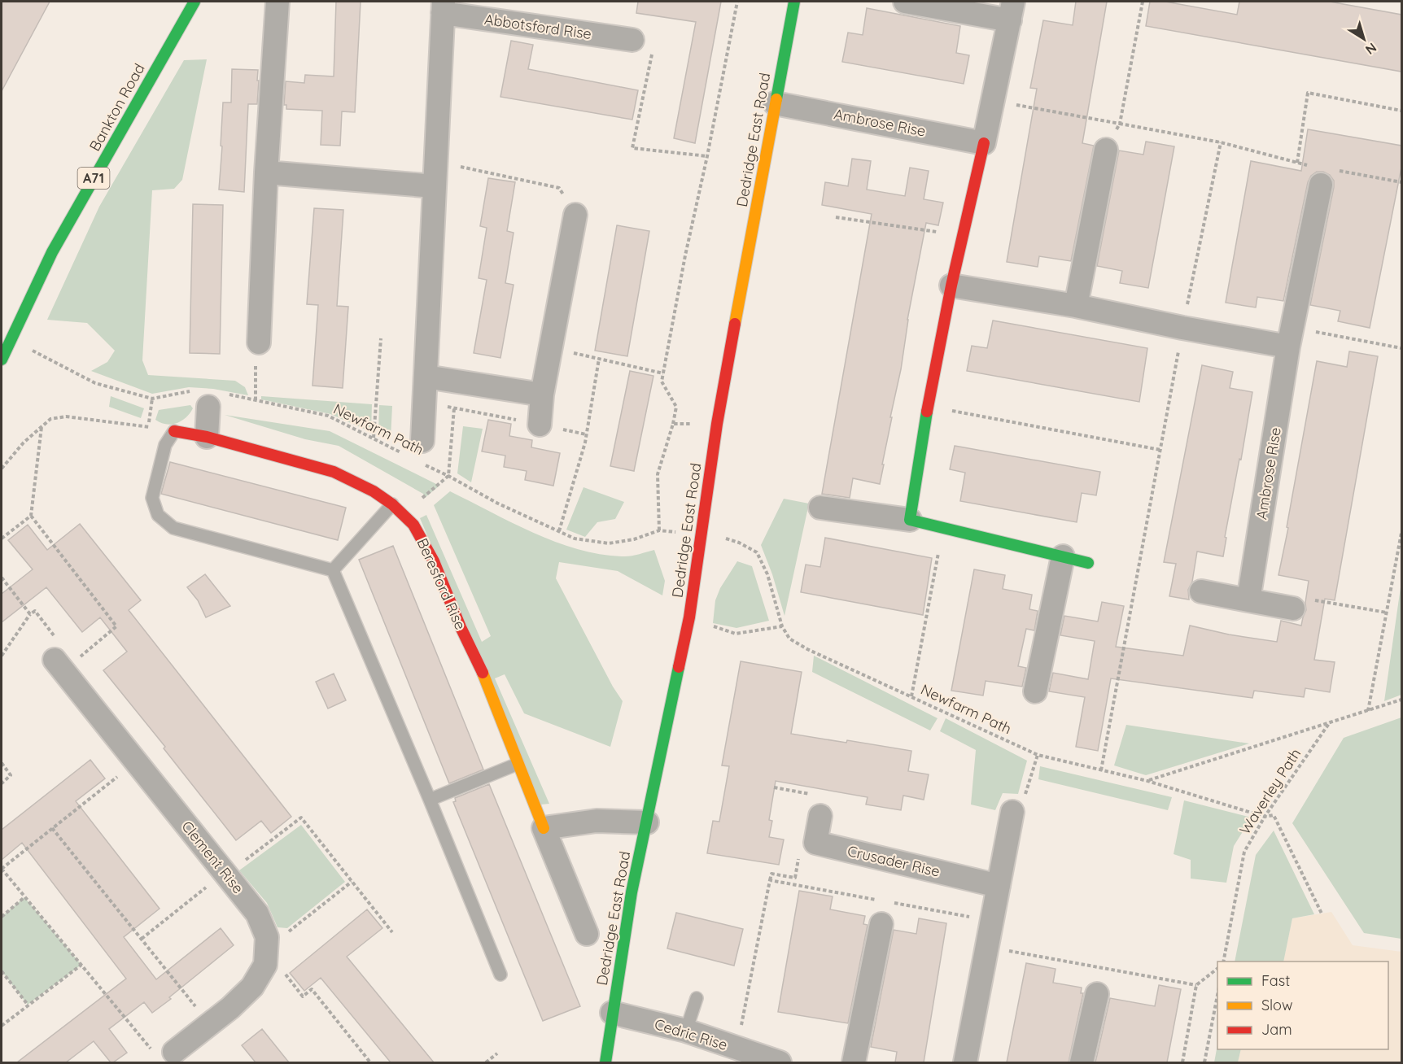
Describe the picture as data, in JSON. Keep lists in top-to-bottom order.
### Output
{
  "streets": {
    "street": [
      "Abbotsford Rise",
      "Bankton Road",
      "Ambrose Rise",
      "Dedridge East Road",
      "A71",
      "Beresford Rise",
      "Clement Rise",
      "Crusader Rise",
      "Cedric Rise"
    ],
    "path": ["Newfarm Path", "Waverley Path"]
  },
  "crossings": [
    ["Abbotsford Rise", "Newfarm Path"],
    ["Ambrose Rise", "Dedridge East Road"],
    ["Dedridge East Road", "Cedric Rise"],
    ["Newfarm Path", "Waverley Path"]
  ],
  "legend": ["Fast", "Slow", "Jam"],
  "north": "bottom right"
}
